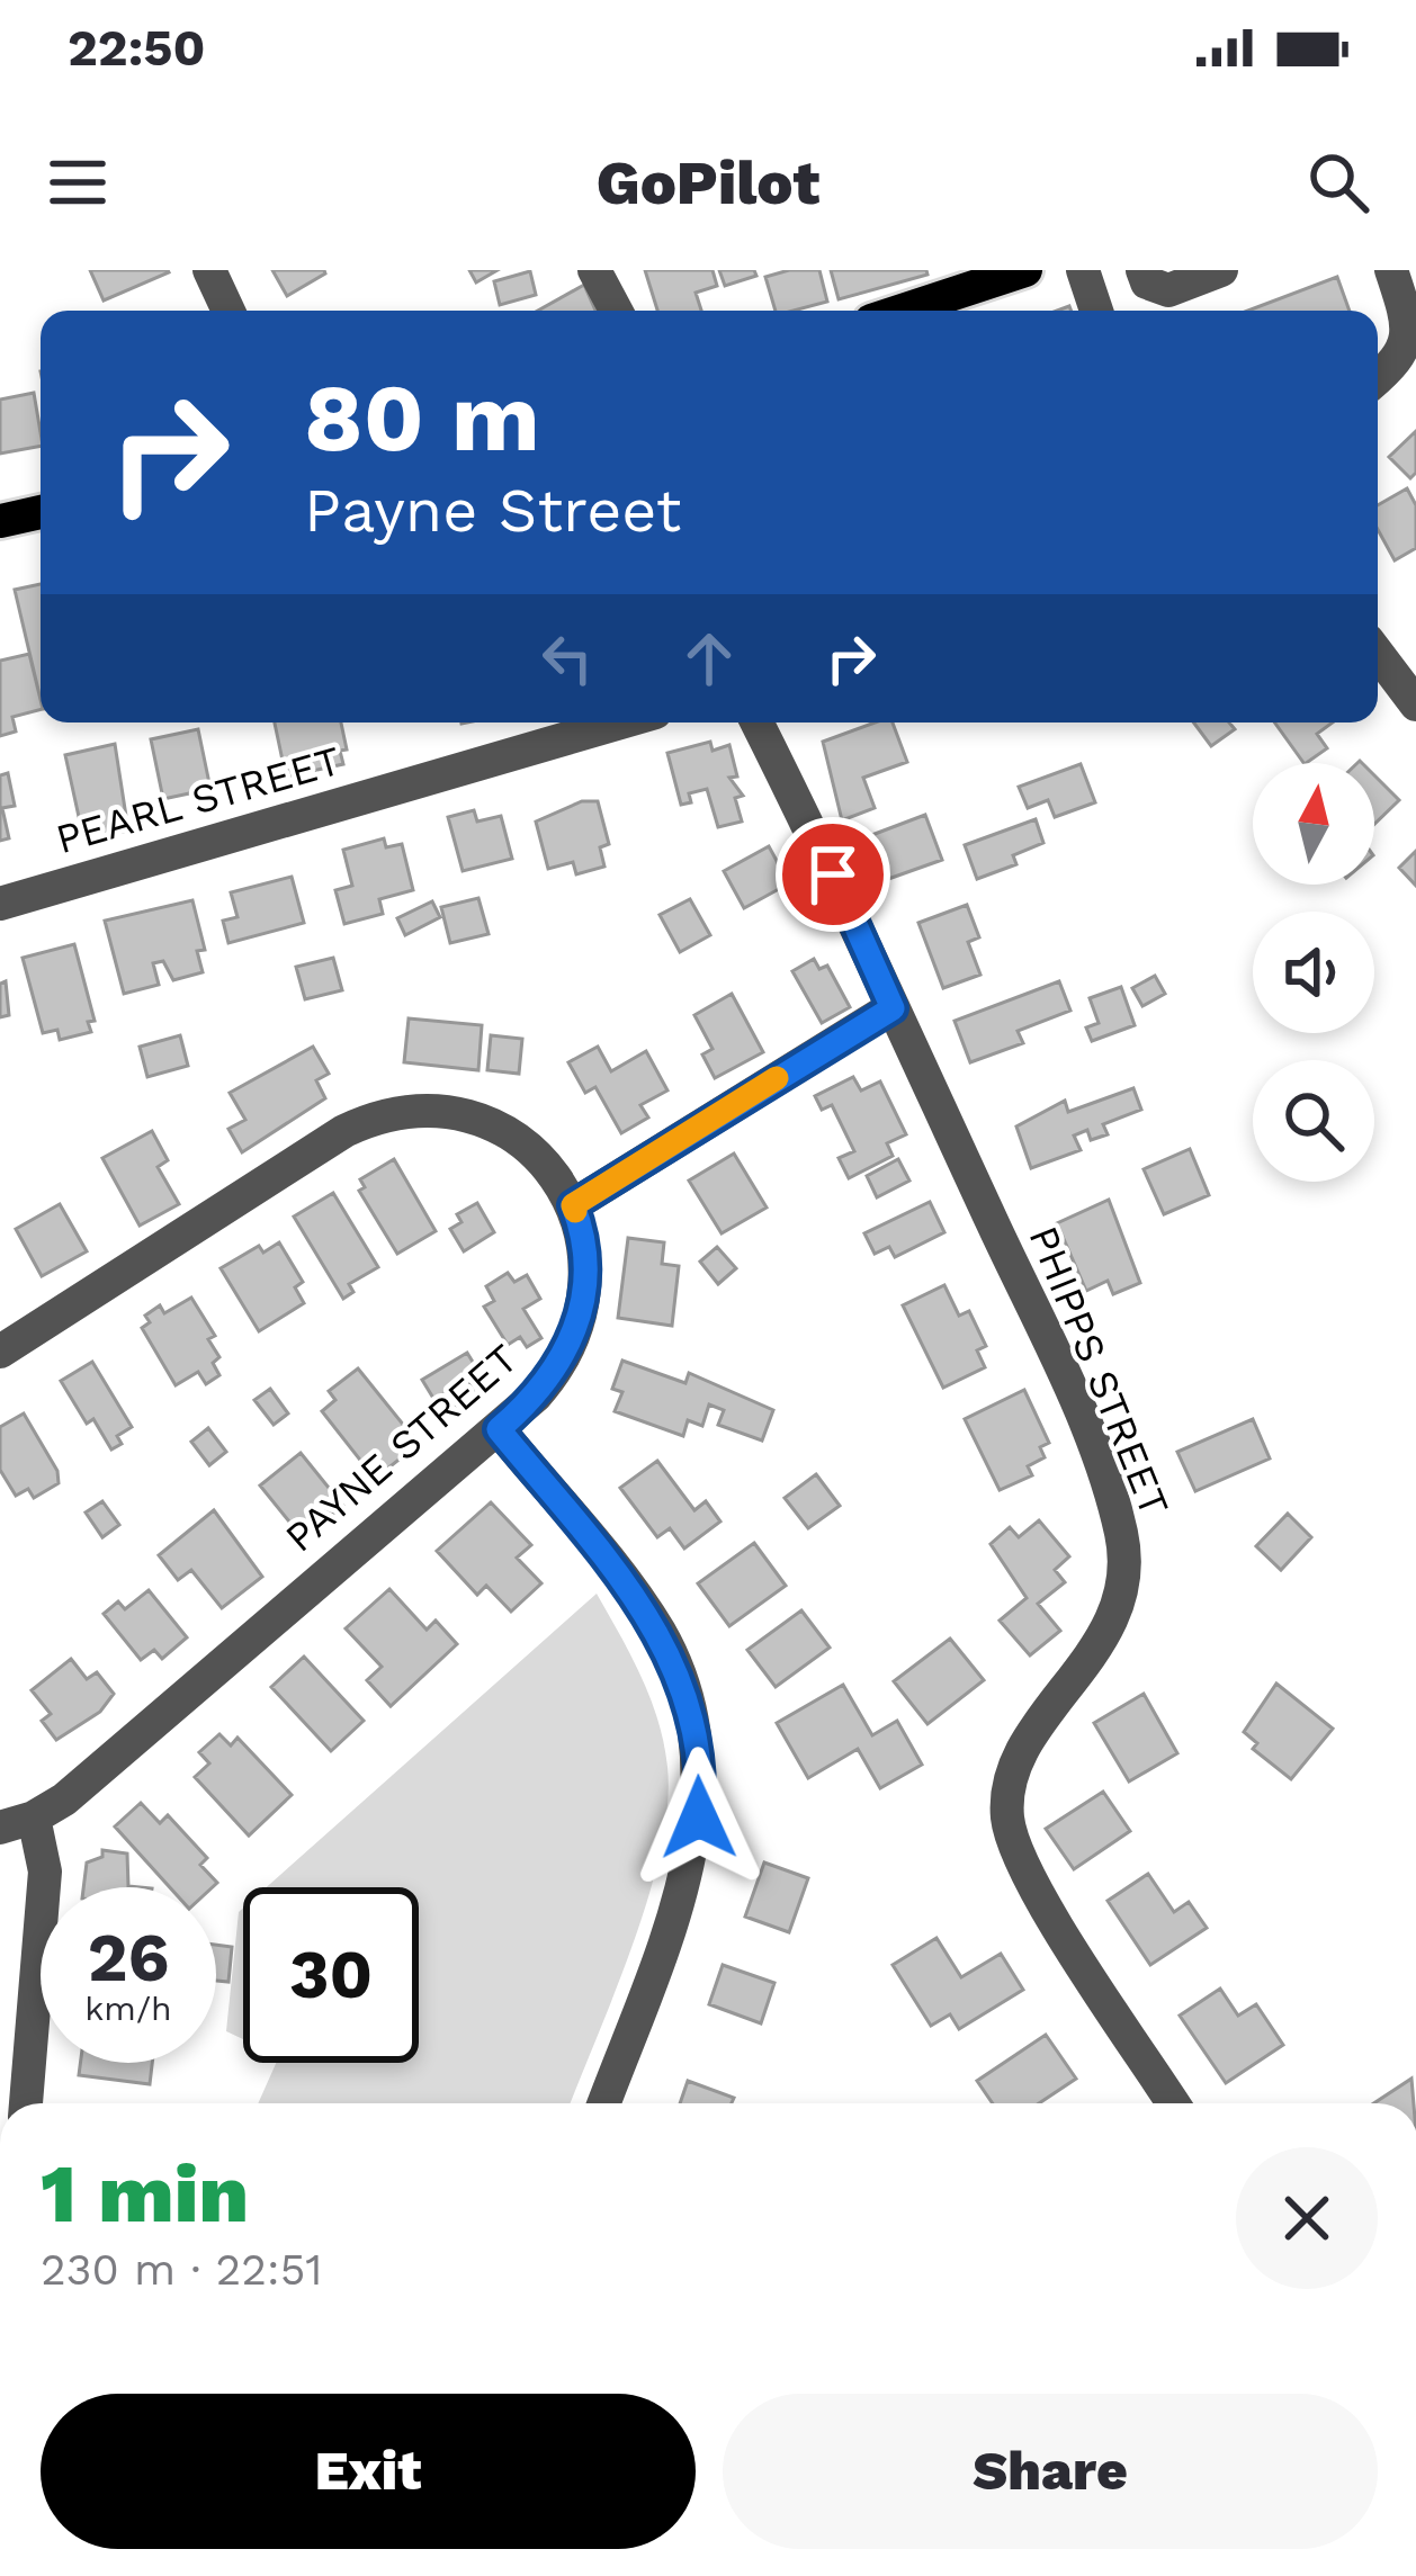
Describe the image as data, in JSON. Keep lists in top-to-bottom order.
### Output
{
  "streets": {
    "street": ["PEARL STREET", "PHIPPS STREET", "PAYNE STREET"]
  },
  "north": "top",
  "page": {
    "status": "22:50",
    "header": "GoPilot",
    "turn": ["80 m", "Payne Street"],
    "speed": "26 km/h",
    "limit": "30",
    "heading": ["1 min", "230 m · 22:51"],
    "buttons": ["Exit", "Share"]
  }
}
